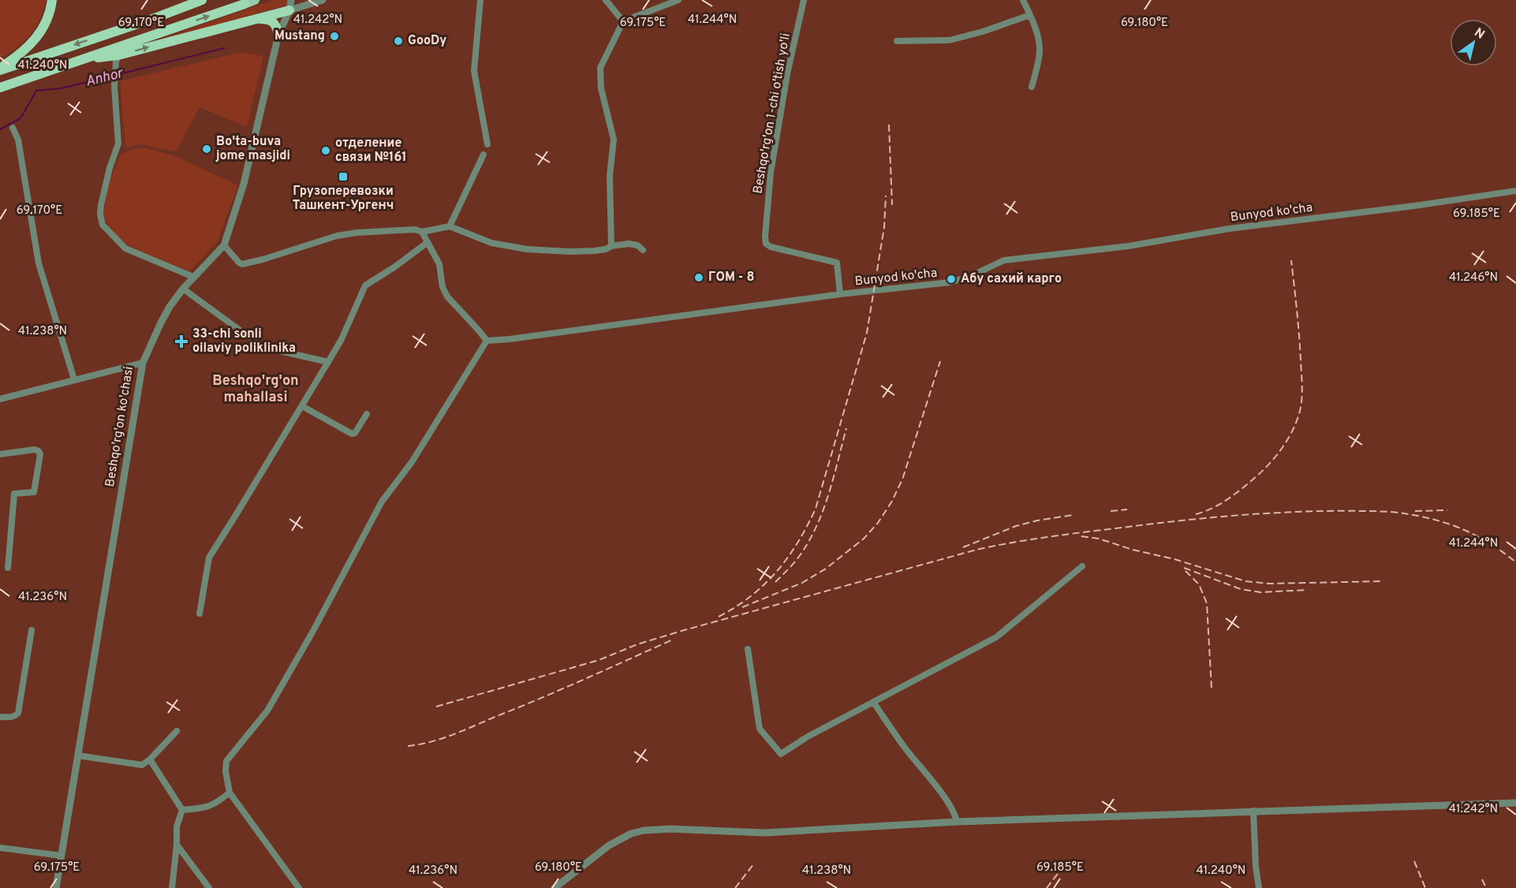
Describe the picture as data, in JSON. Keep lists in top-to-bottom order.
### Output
{
  "streets": {
    "street": ["Beshqo'rg'on 1-chi o'tish yo'li", "Bunyod ko'cha", "Beshqo'rg'on ko'chasi"]
  },
  "crossings": [
    ["Beshqo'rg'on 1-chi o'tish yo'li", "Bunyod ko'cha"]
  ],
  "districts": ["Beshqo'rg'on mahallasi"],
  "water": ["Anhor"],
  "places": {
    "other": [
      "Mustang",
      "GooDy",
      "Bo'ta-buva jome masjidi",
      "отделение связи №161",
      "ГОМ - 8",
      "Абу сахий карго"
    ],
    "transit": ["Грузоперевозки Ташкент-Ургенч"],
    "health": ["33-chi sonli oilaviy poliklinika"]
  },
  "north": "top right",
  "coordinates": [
    "41.242°N",
    "41.244°N",
    "69.175°E",
    "69.180°E",
    "69.170°E",
    "41.240°N",
    "69.185°E",
    "41.246°N",
    "41.238°N",
    "41.236°N"
  ]
}
